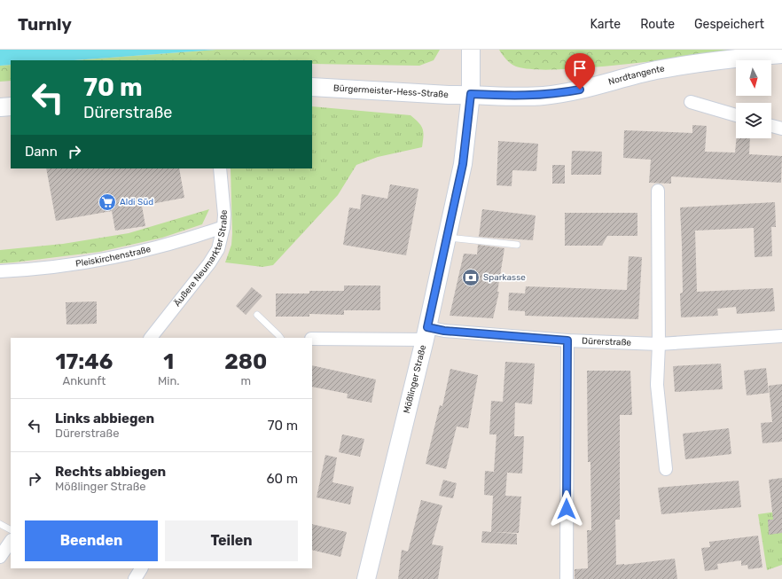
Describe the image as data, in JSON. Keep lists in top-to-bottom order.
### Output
{
  "streets": {
    "main road": ["Nordtangente", "Bürgermeister-Hess-Straße", "Mößlinger Straße"],
    "street": ["Pleiskirchenstraße", "Äußere Neumarkter Straße", "Dürerstraße"]
  },
  "crossings": [
    ["Nordtangente", "Bürgermeister-Hess-Straße"],
    ["Nordtangente", "Mößlinger Straße"],
    ["Bürgermeister-Hess-Straße", "Mößlinger Straße"],
    ["Pleiskirchenstraße", "Äußere Neumarkter Straße"],
    ["Dürerstraße", "Mößlinger Straße"]
  ],
  "places": {
    "supermarket": ["Aldi Süd"],
    "bank": ["Sparkasse"]
  },
  "north": "bottom",
  "page": {
    "header": "Turnly",
    "nav": ["Karte", "Route", "Gespeichert"],
    "turn": ["70 m", "Dürerstraße"],
    "then": "Dann",
    "eta": [
      "17:46",
      "Ankunft",
      "1",
      "Min.",
      "280",
      "m"
    ],
    "list": [
      {
        "name": "Links abbiegen",
        "note": "Dürerstraße",
        "value": "70 m"
      },
      {
        "name": "Rechts abbiegen",
        "note": "Mößlinger Straße",
        "value": "60 m"
      }
    ],
    "buttons": ["Beenden", "Teilen"]
  }
}
